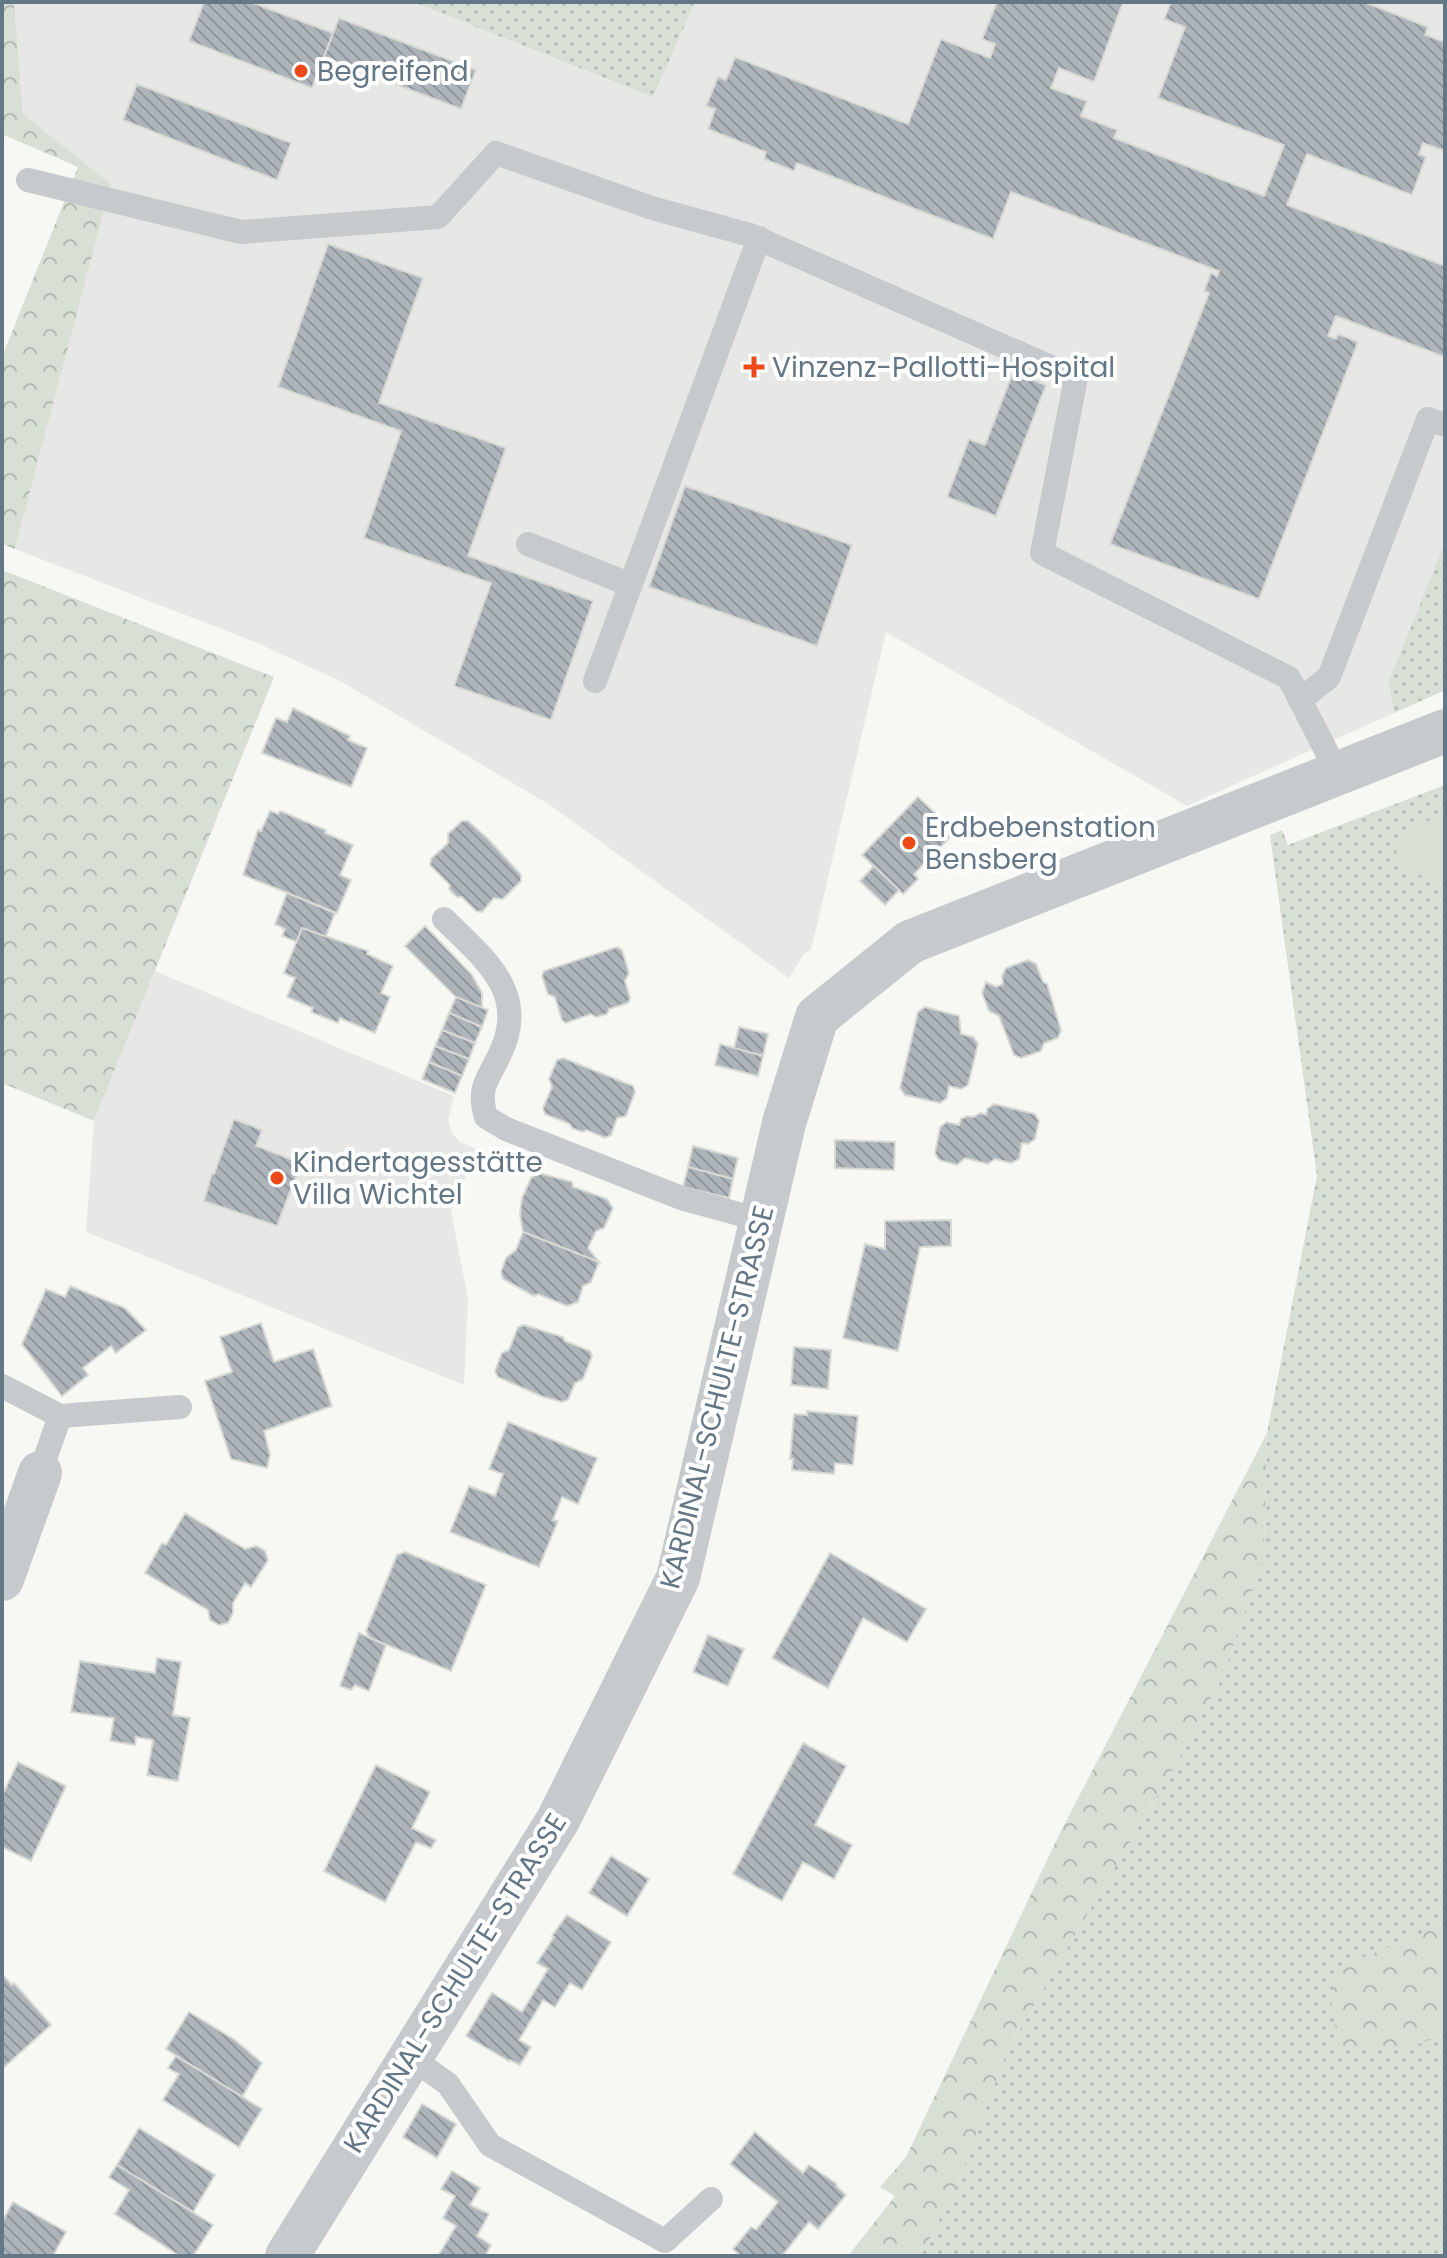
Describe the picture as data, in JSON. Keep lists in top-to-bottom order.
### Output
{
  "streets": {
    "street": ["KARDINAL-SCHULTE-STRASSE"]
  },
  "places": {
    "other": ["Begreifend", "Erdbebenstation Bensberg", "Kindertagesstätte Villa Wichtel"],
    "health": ["Vinzenz-Pallotti-Hospital"]
  }
}
